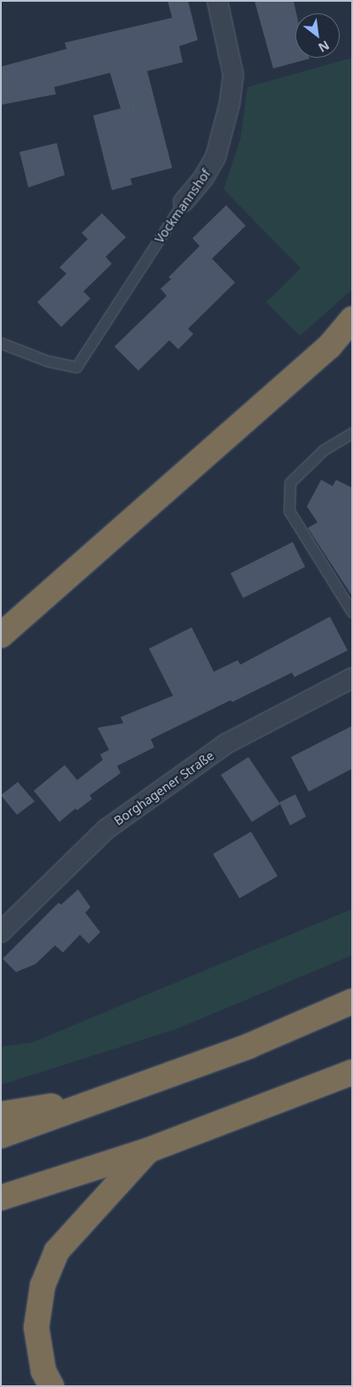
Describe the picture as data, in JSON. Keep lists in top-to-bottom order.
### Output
{
  "streets": {
    "street": ["Vockmannshof", "Borghagener Straße"]
  },
  "north": "bottom right"
}
